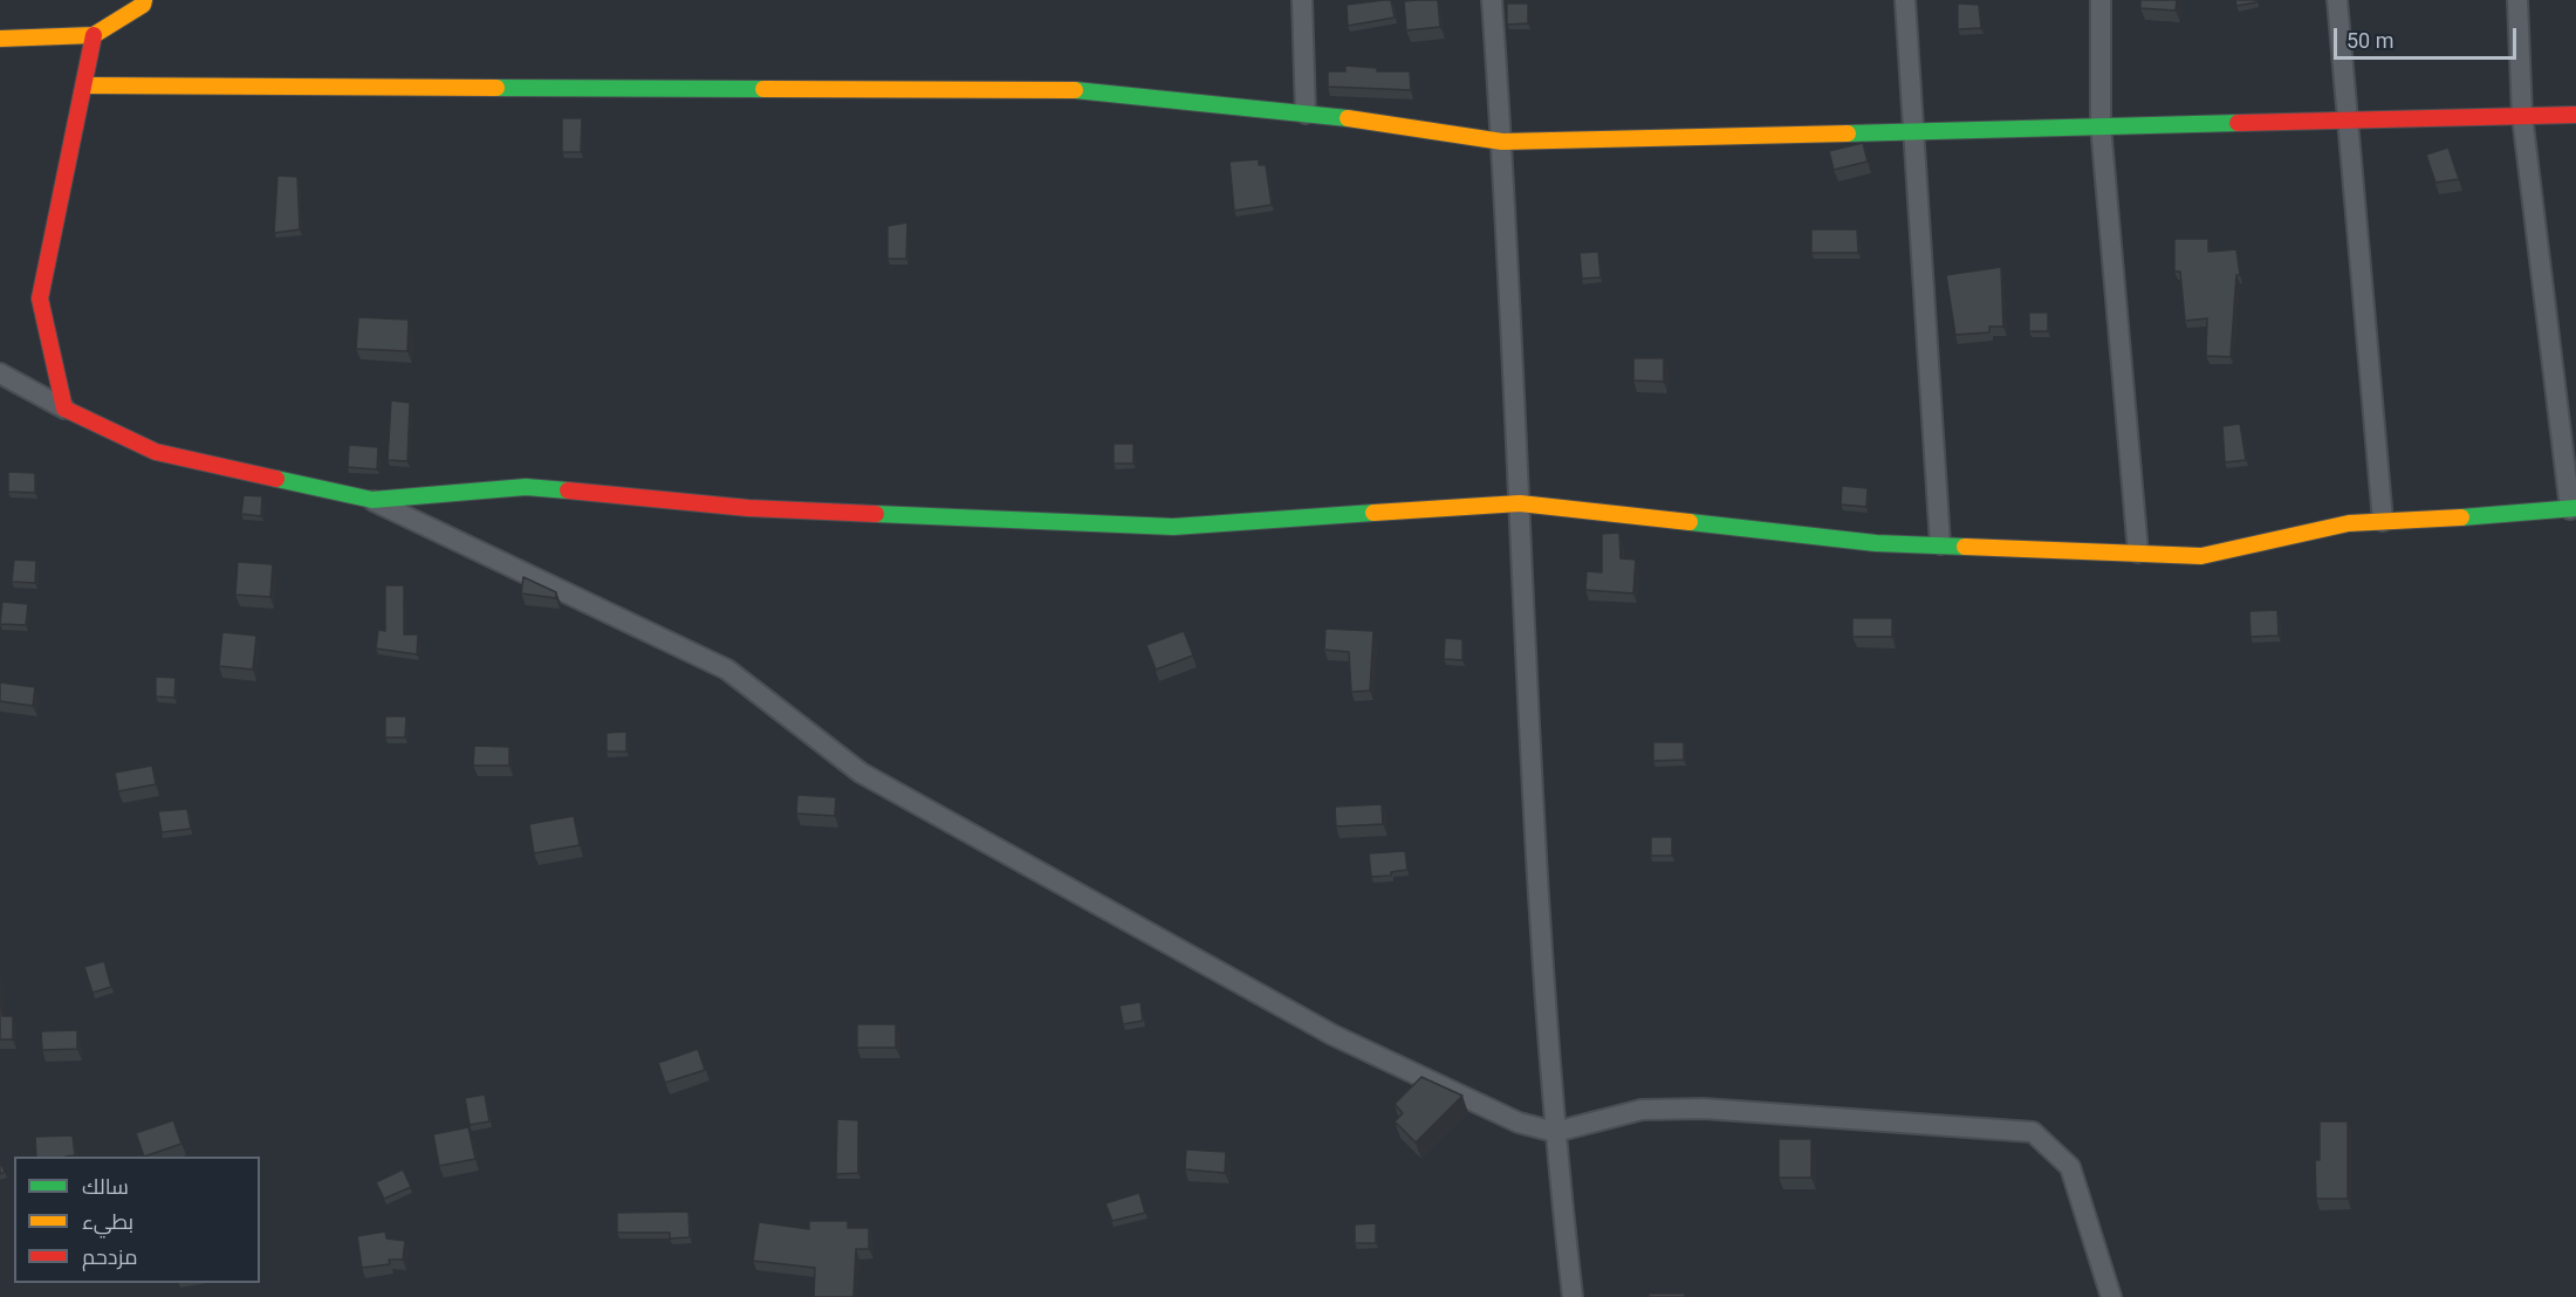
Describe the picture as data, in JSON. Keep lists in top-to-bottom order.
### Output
{
  "legend": ["سالك", "بطيء", "مزدحم"],
  "scale_bar": "50 m"
}
